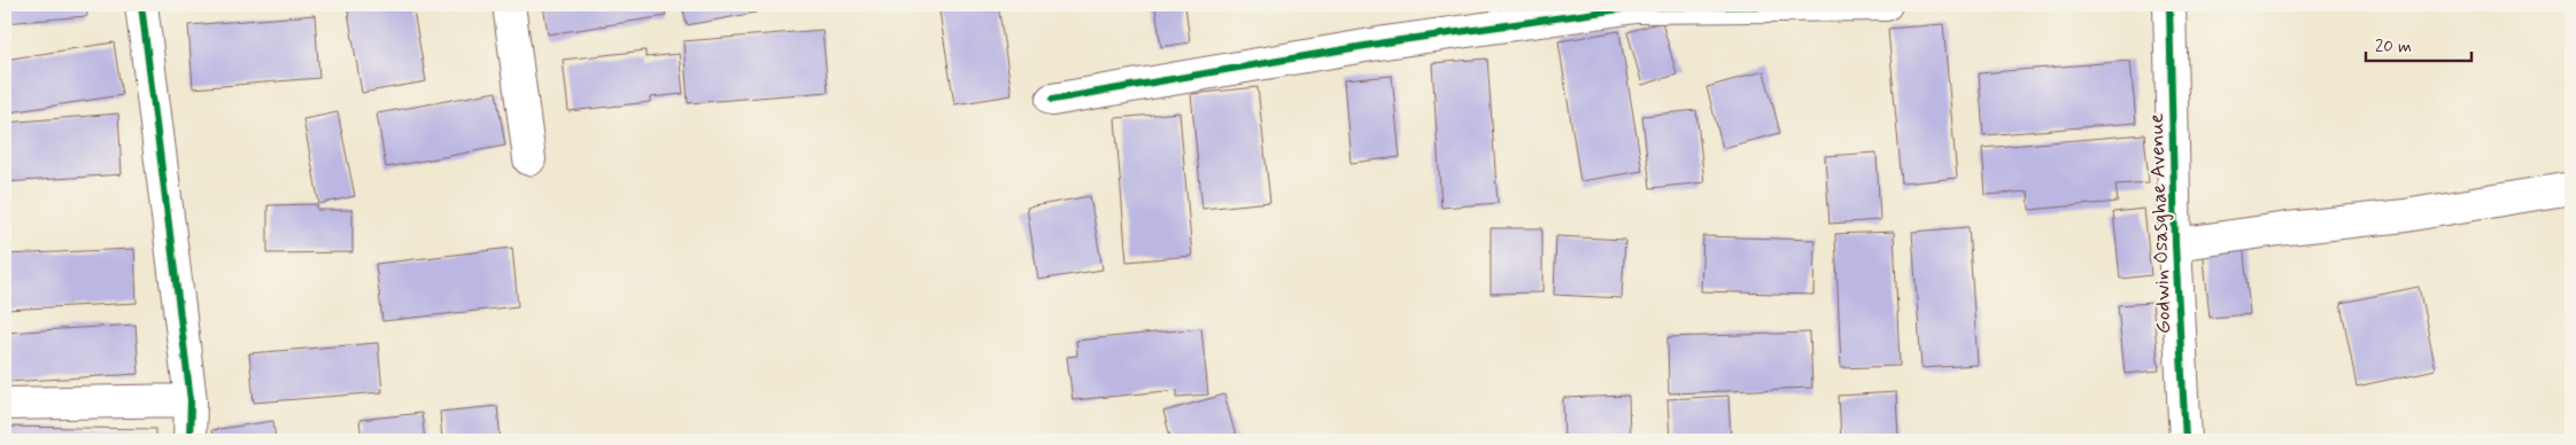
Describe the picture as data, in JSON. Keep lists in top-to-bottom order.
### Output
{
  "streets": {
    "street": ["Godwin Osasghae Avenue"]
  },
  "scale_bar": "20 m"
}
